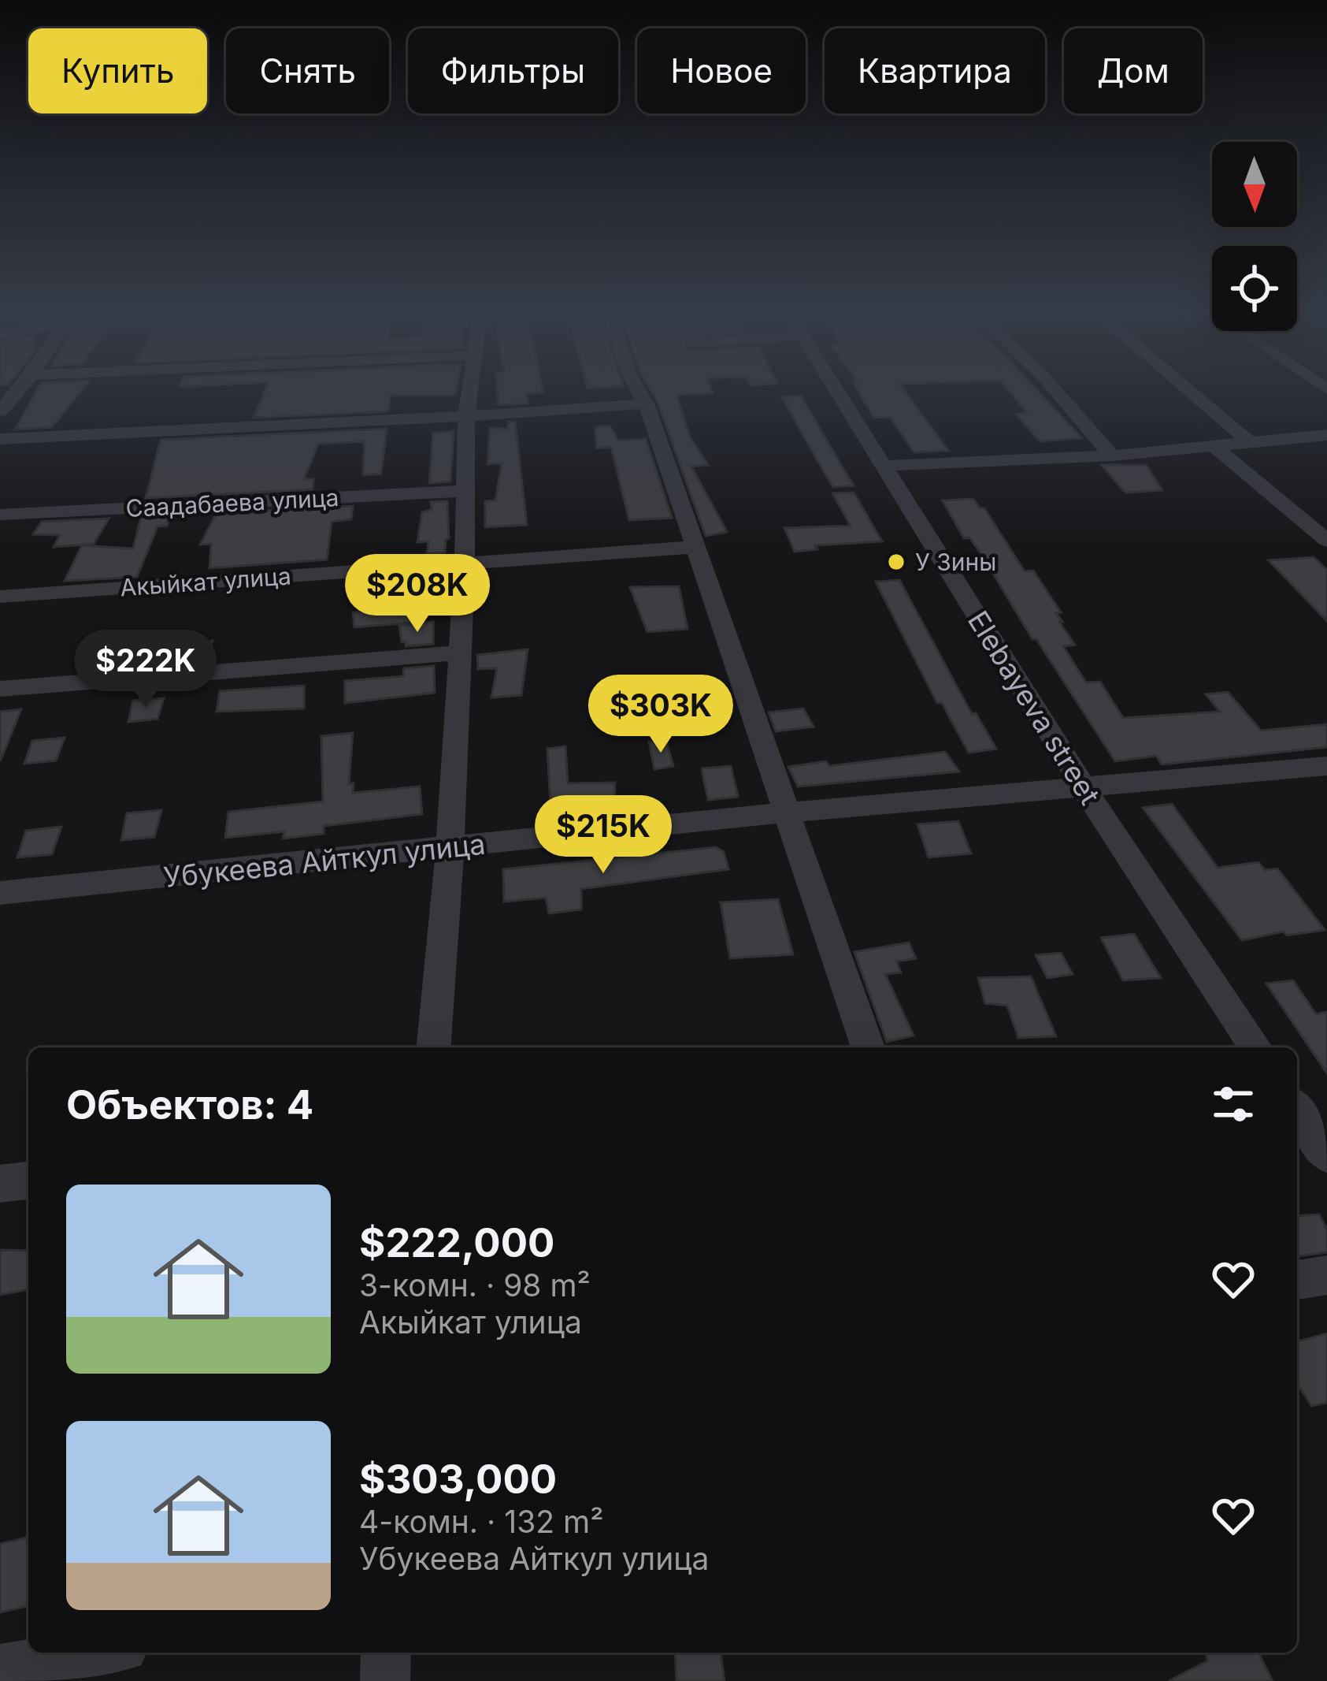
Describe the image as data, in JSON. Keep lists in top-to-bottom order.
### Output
{
  "streets": {
    "street": [
      "Саадабаева улица",
      "Акыйкат улица",
      "Elebayeva street",
      "Убукеева Айткул улица"
    ]
  },
  "crossings": [
    ["Elebayeva street", "Убукеева Айткул улица"]
  ],
  "places": ["У Зины"],
  "north": "bottom",
  "page": {
    "chip": [
      "Купить",
      "Снять",
      "Фильтры",
      "Новое",
      "Квартира",
      "Дом"
    ],
    "price": [
      "$208K",
      "$222K",
      "$303K",
      "$215K"
    ],
    "heading": "Объектов: 4",
    "list": [
      {
        "name": "$222,000",
        "note": "3-комн. · 98 m² · Акыйкат улица"
      },
      {
        "name": "$303,000",
        "note": "4-комн. · 132 m² · Убукеева Айткул улица"
      }
    ]
  }
}
